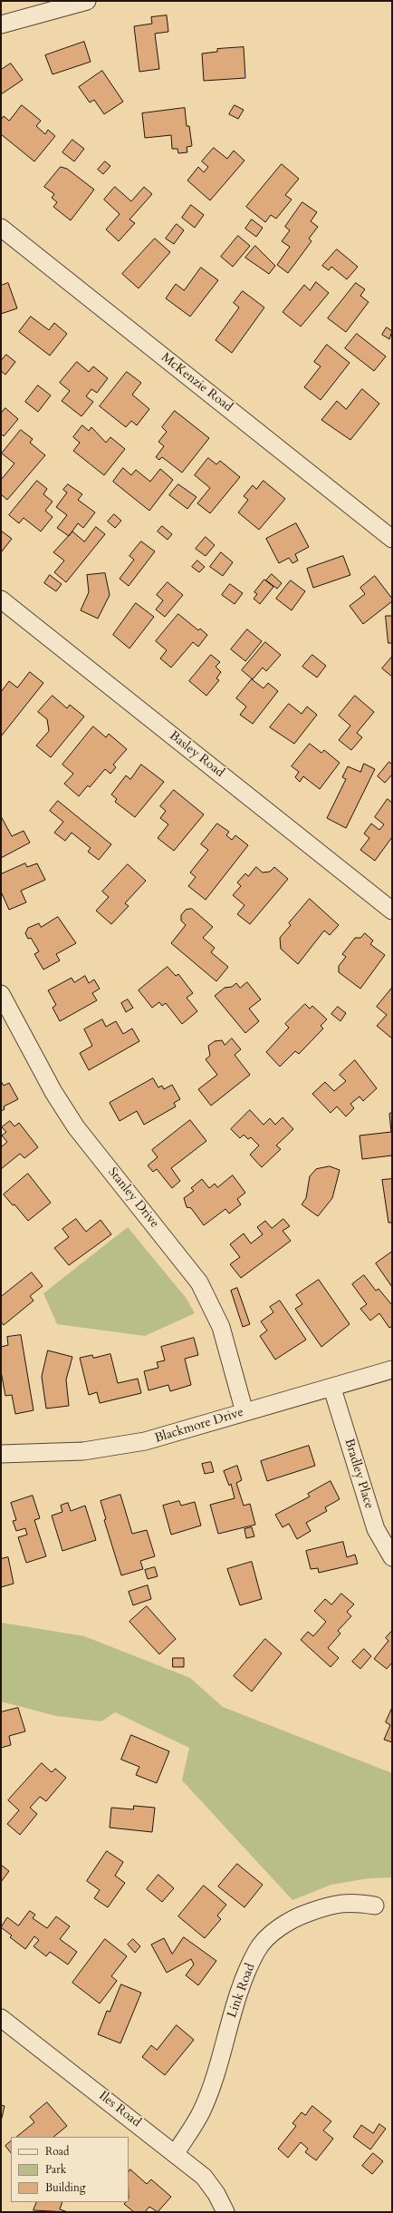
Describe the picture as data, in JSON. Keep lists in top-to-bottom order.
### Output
{
  "streets": {
    "street": [
      "McKenzie Road",
      "Basley Road",
      "Stanley Drive",
      "Blackmore Drive",
      "Bradley Place",
      "Link Road",
      "Iles Road"
    ]
  },
  "crossings": [
    ["Stanley Drive", "Blackmore Drive"],
    ["Blackmore Drive", "Bradley Place"],
    ["Link Road", "Iles Road"]
  ],
  "legend": ["Road", "Park", "Building"]
}
